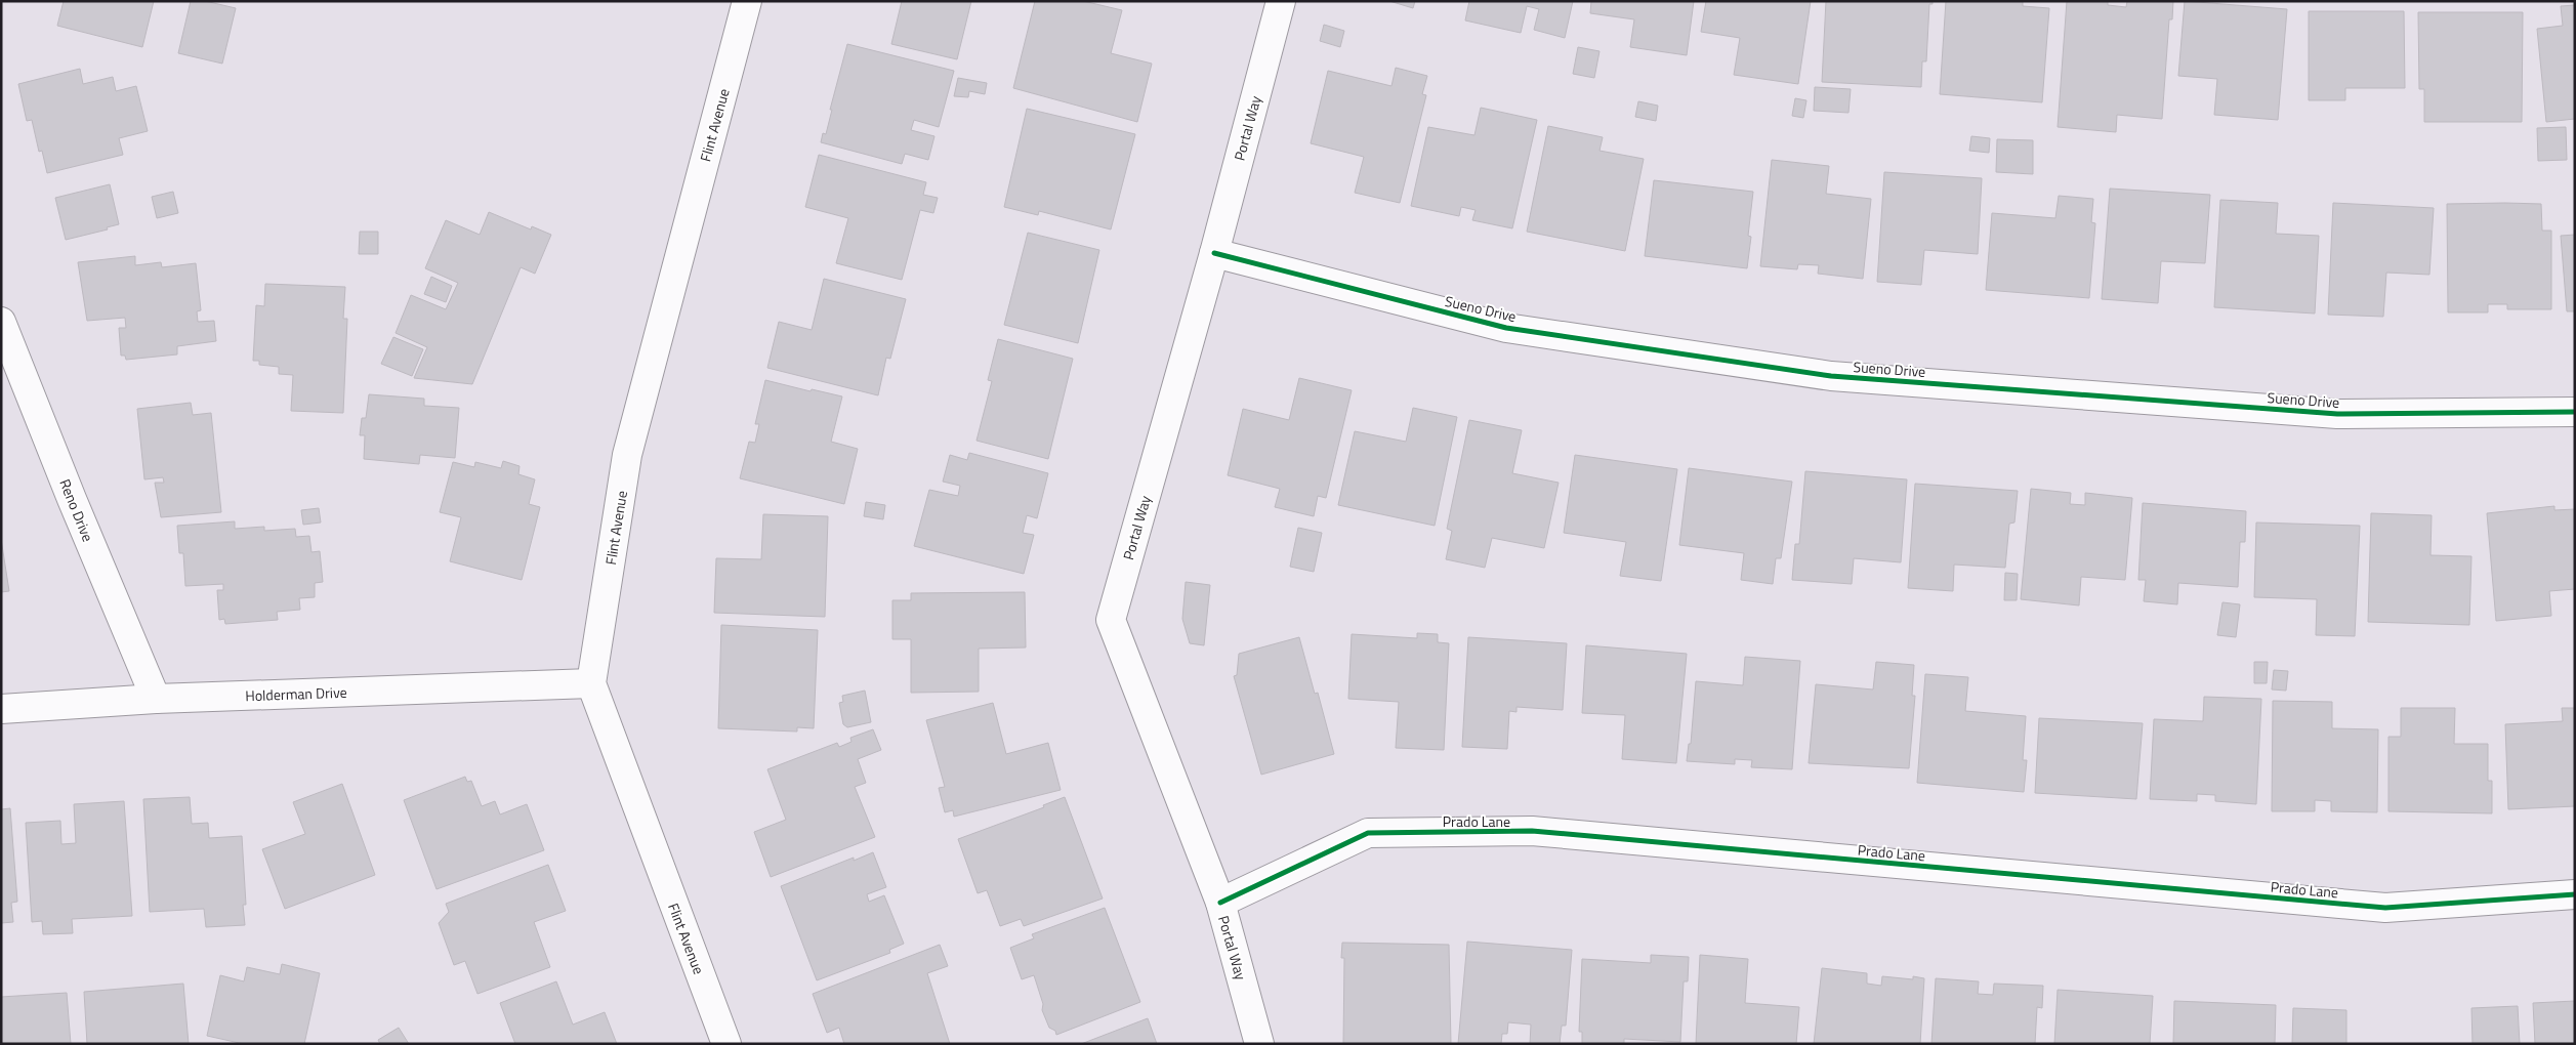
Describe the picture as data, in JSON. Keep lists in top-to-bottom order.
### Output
{
  "streets": {
    "street": [
      "Flint Avenue",
      "Portal Way",
      "Sueno Drive",
      "Reno Drive",
      "Holderman Drive",
      "Prado Lane"
    ]
  },
  "crossings": [
    ["Flint Avenue", "Holderman Drive"],
    ["Portal Way", "Sueno Drive"],
    ["Portal Way", "Prado Lane"],
    ["Reno Drive", "Holderman Drive"]
  ]
}
